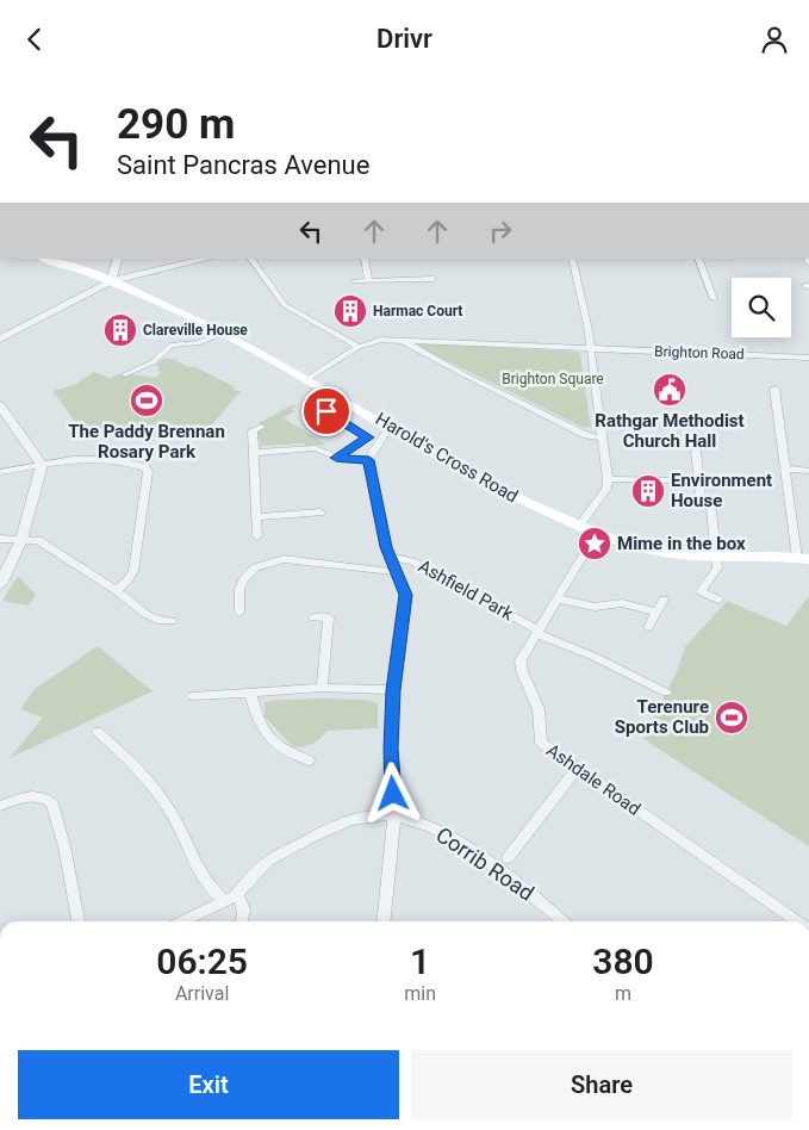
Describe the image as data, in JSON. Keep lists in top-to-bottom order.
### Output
{
  "streets": {
    "main road": ["Harold's Cross Road"],
    "street": [
      "Brighton Road",
      "Ashfield Park",
      "Ashdale Road",
      "Corrib Road"
    ]
  },
  "crossings": [
    ["Harold's Cross Road", "Ashdale Road"],
    ["Ashfield Park", "Ashdale Road"]
  ],
  "parks": ["Brighton Square"],
  "places": {
    "building": ["Harmac Court", "Clareville House", "Environment House"],
    "public building": ["Rathgar Methodist Church Hall"],
    "sports": ["The Paddy Brennan Rosary Park", "Terenure Sports Club"],
    "place": ["Mime in the box"]
  },
  "page": {
    "header": "Drivr",
    "turn": ["290 m", "Saint Pancras Avenue"],
    "eta": [
      "06:25",
      "Arrival",
      "1",
      "min",
      "380",
      "m"
    ],
    "buttons": ["Exit", "Share"]
  }
}
